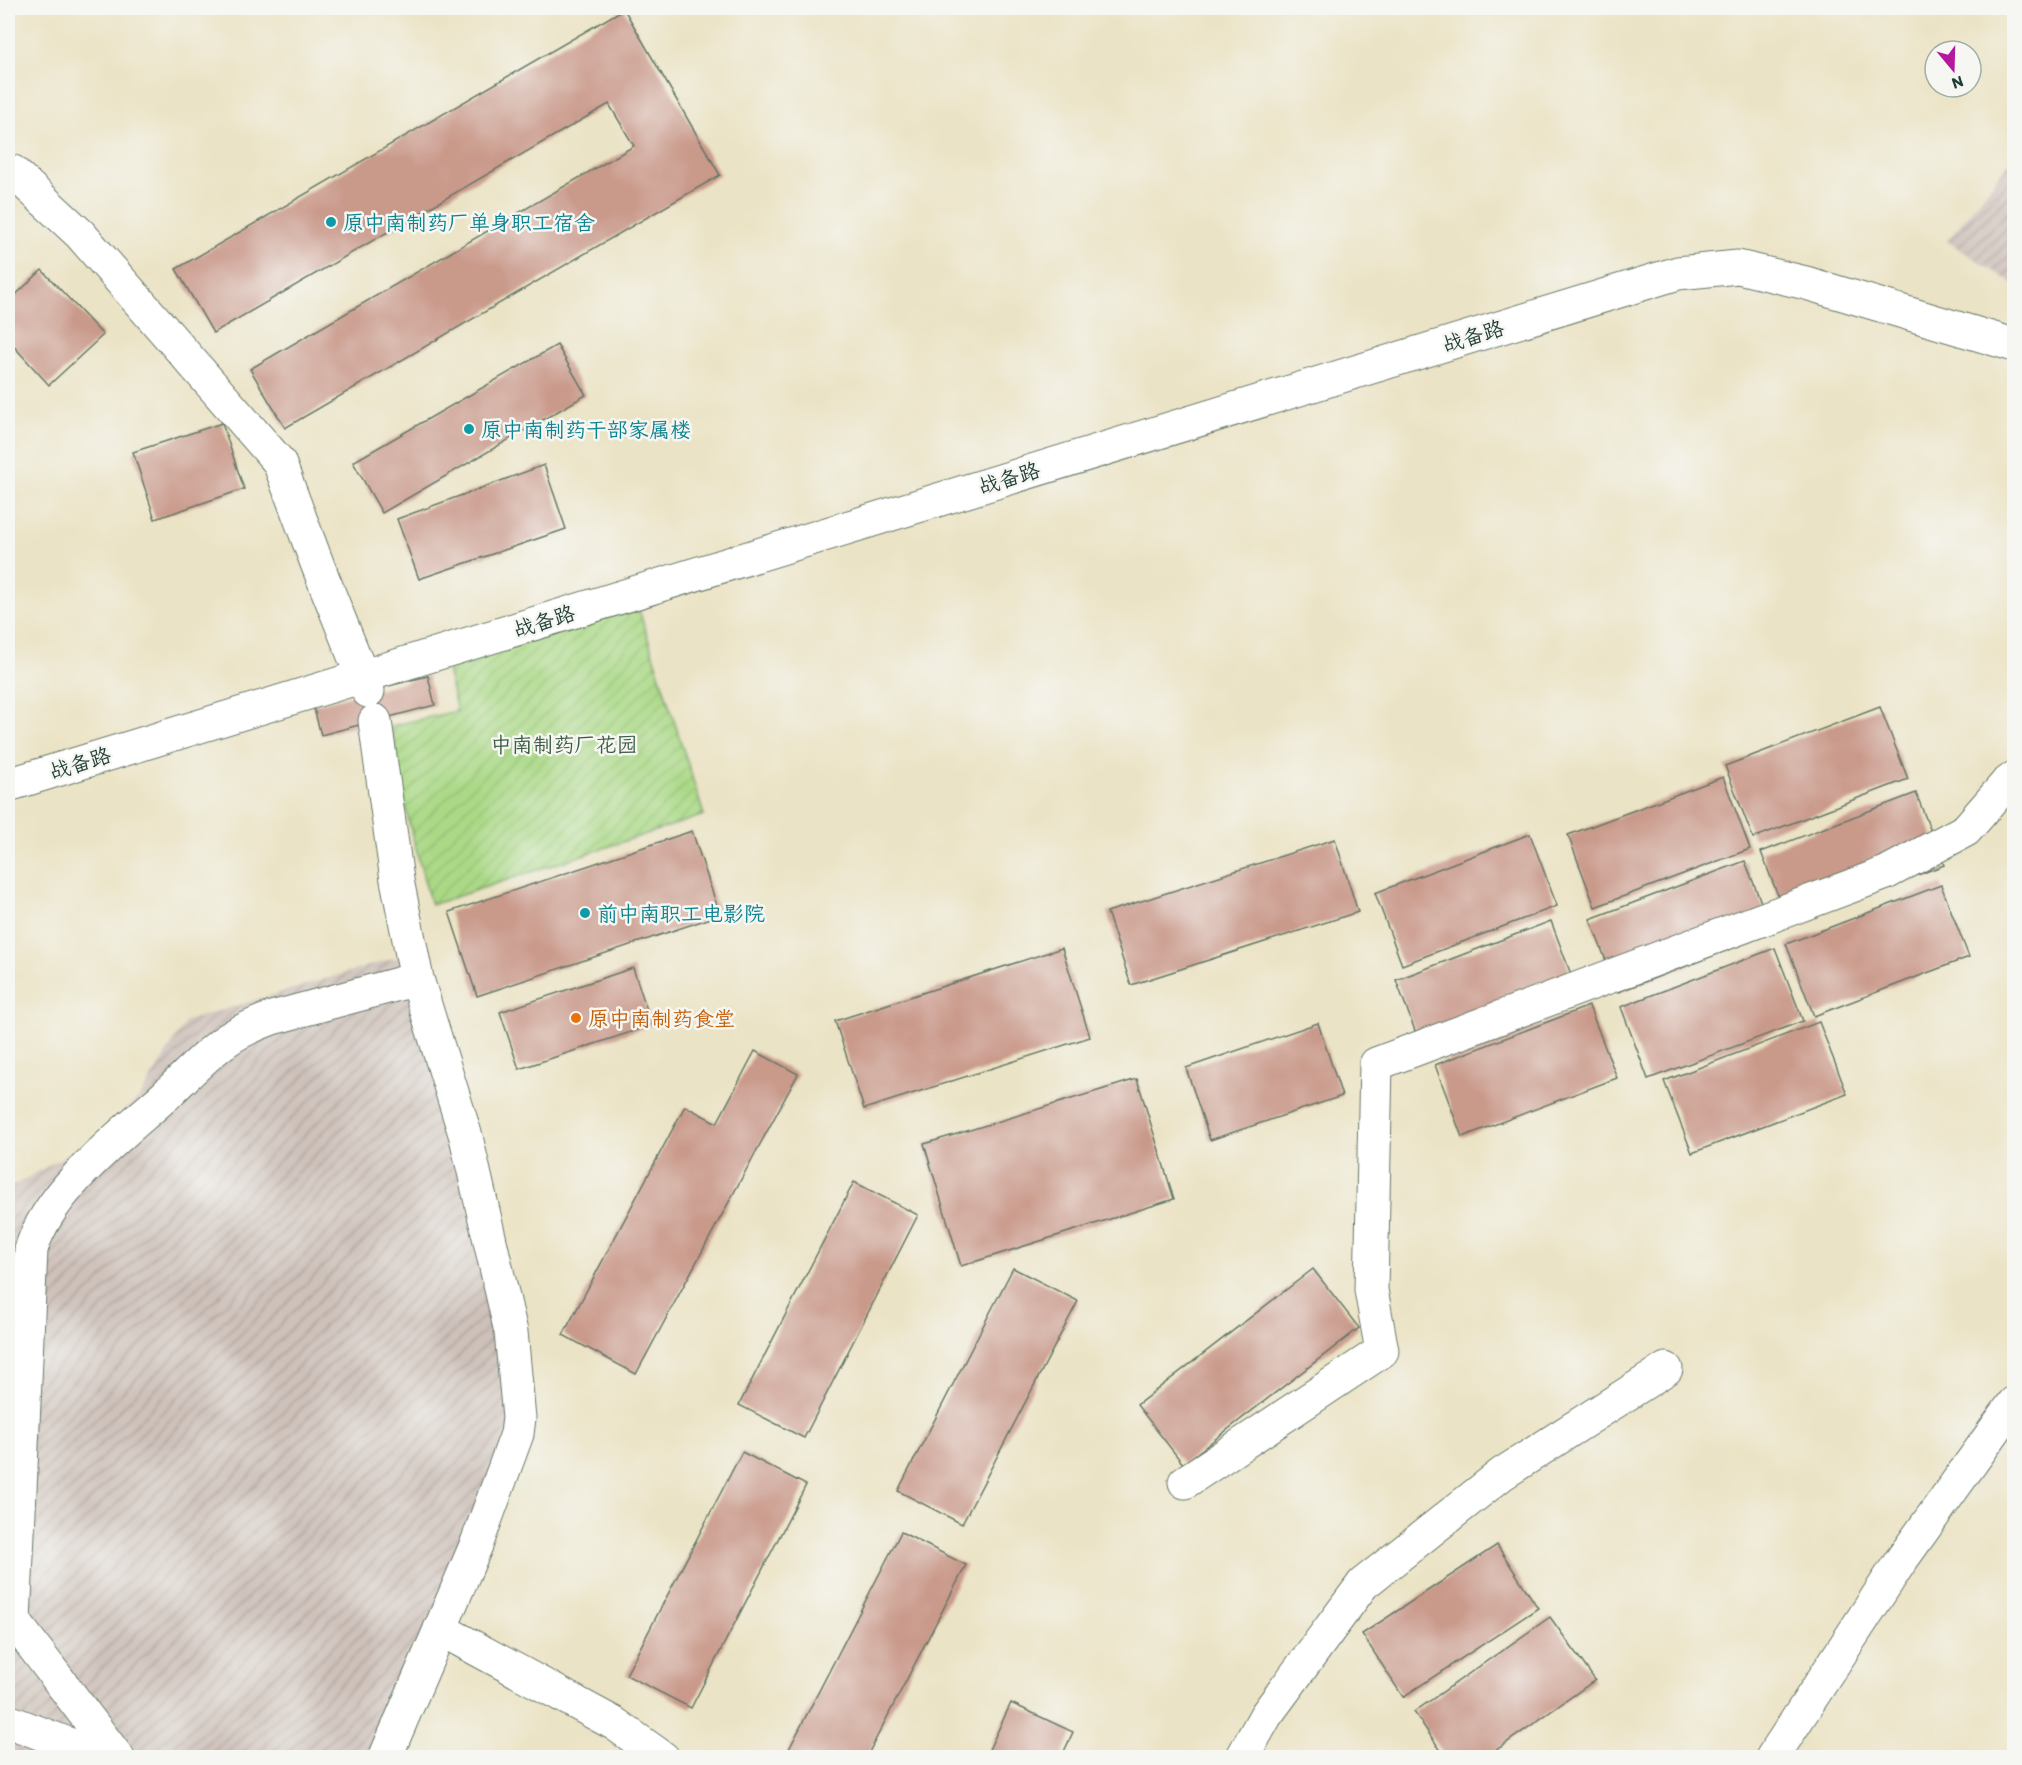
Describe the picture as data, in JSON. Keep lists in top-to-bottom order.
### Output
{
  "streets": {
    "street": ["战备路"]
  },
  "parks": ["中南制药厂花园"],
  "places": [
    "原中南制药厂单身职工宿舍",
    "原中南制药干部家属楼",
    "前中南职工电影院",
    "原中南制药食堂"
  ],
  "north": "bottom"
}
